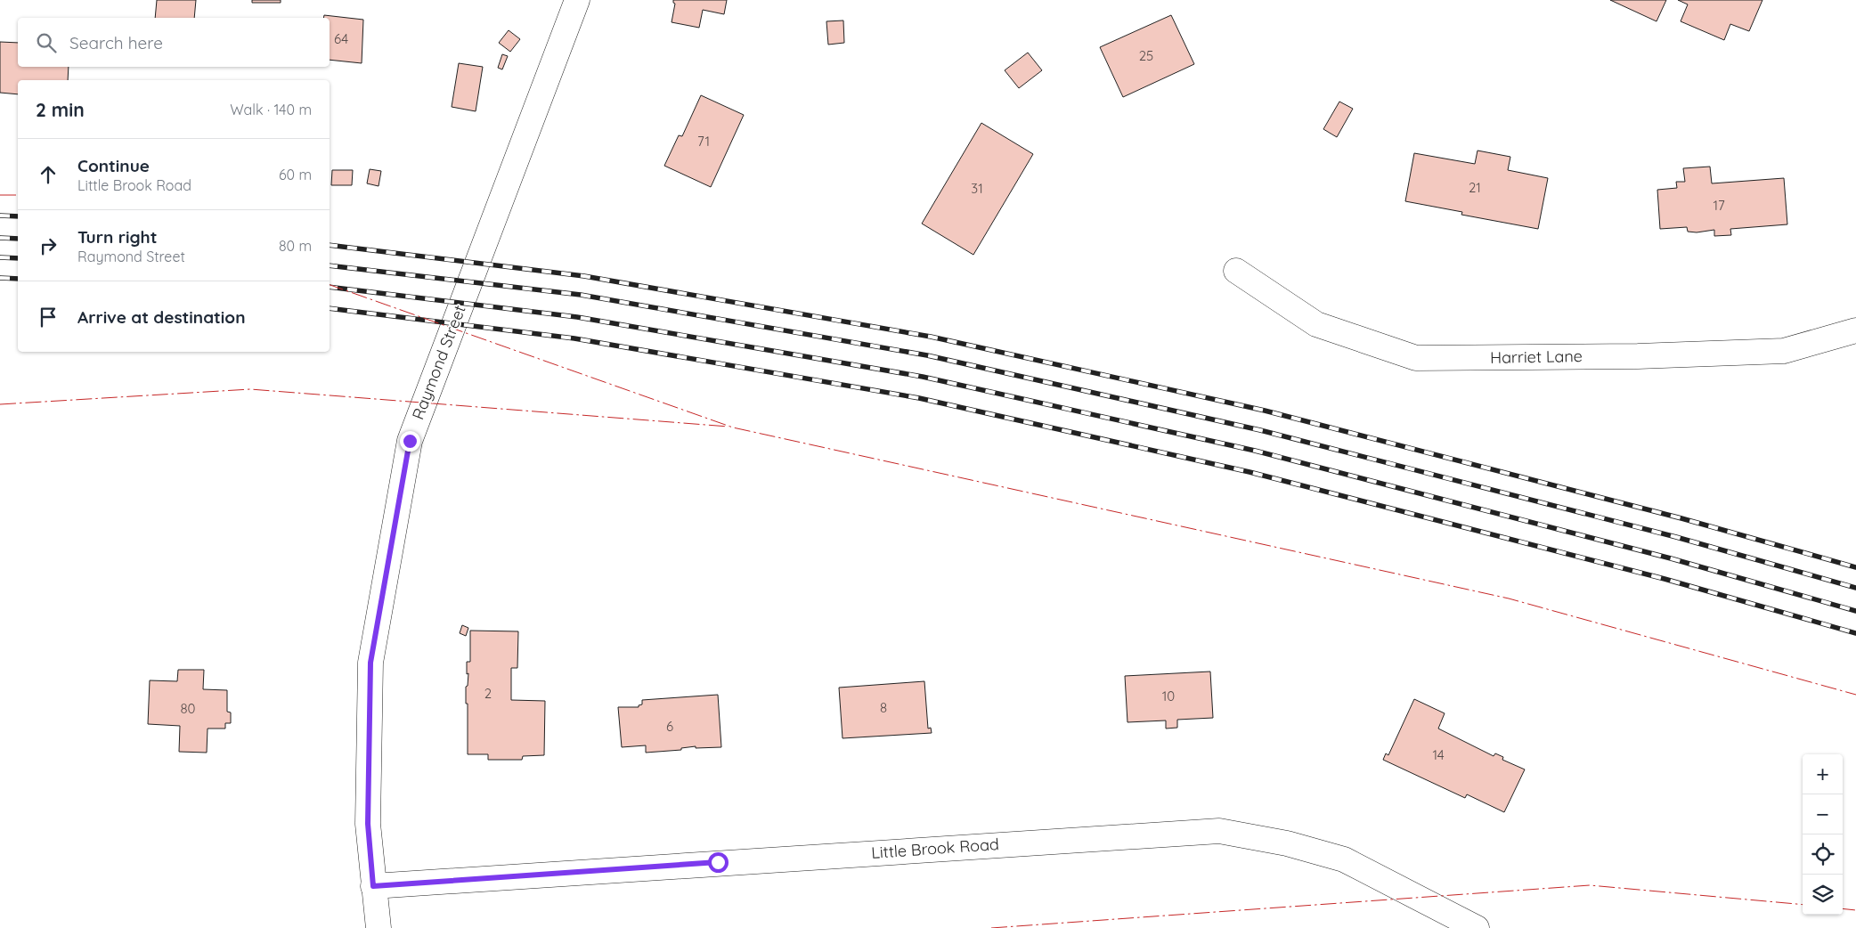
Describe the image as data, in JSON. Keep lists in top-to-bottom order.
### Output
{
  "streets": {
    "street": ["Harriet Lane", "Raymond Street", "Little Brook Road"]
  },
  "crossings": [
    ["Raymond Street", "Little Brook Road"]
  ],
  "house_numbers": [
    "64",
    "25",
    "71",
    "21",
    "31",
    "17",
    "2",
    "10",
    "8",
    "80",
    "6",
    "14"
  ],
  "page": {
    "search": "Search here",
    "heading": ["2 min", "Walk · 140 m"],
    "list": [
      ["Continue", "Little Brook Road", "60 m"],
      ["Turn right", "Raymond Street", "80 m"],
      "Arrive at destination"
    ],
    "map_buttons": ["+", "−"]
  }
}
